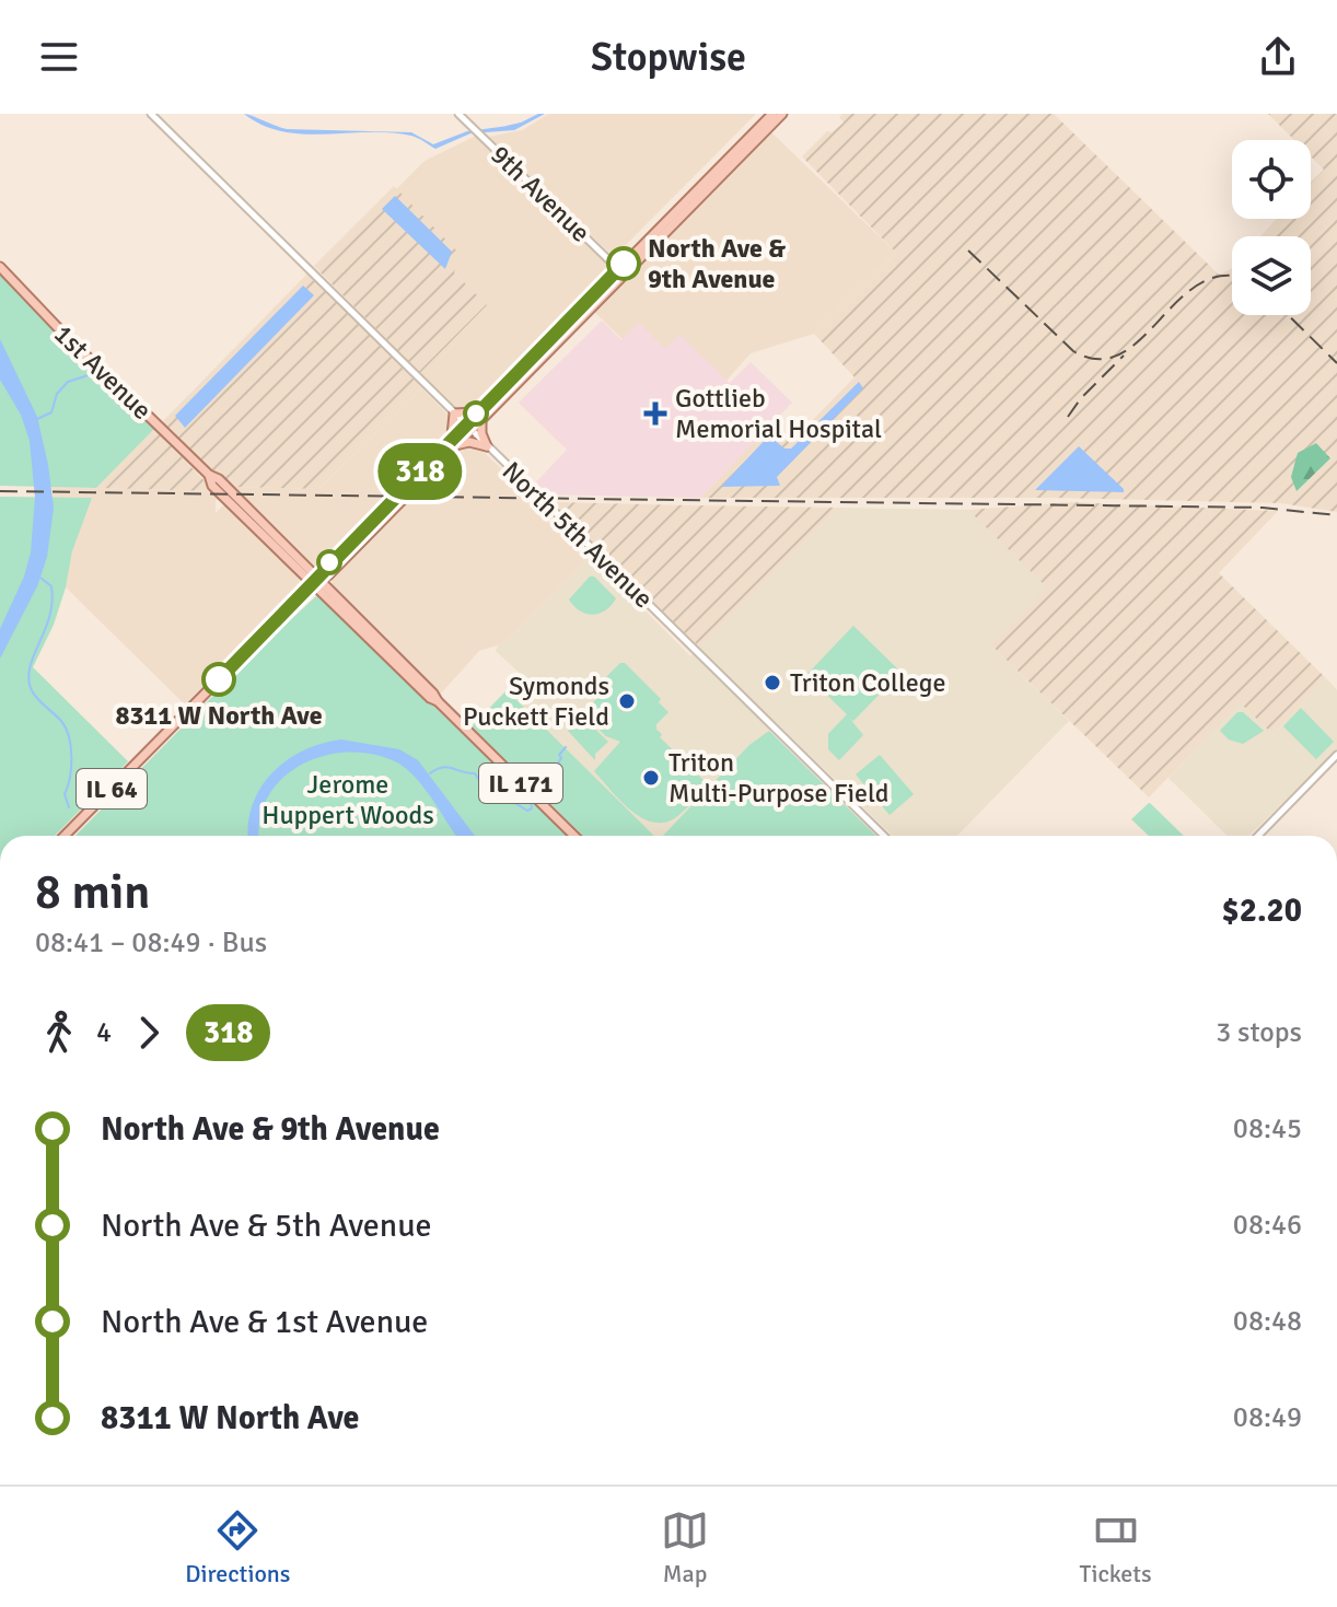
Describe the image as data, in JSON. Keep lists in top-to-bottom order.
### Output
{
  "streets": {
    "main road": ["1st Avenue", "IL 171", "IL 64"],
    "street": ["9th Avenue", "North 5th Avenue"]
  },
  "crossings": [
    ["9th Avenue", "IL 64"],
    ["1st Avenue", "IL 171"],
    ["1st Avenue", "IL 64"],
    ["North 5th Avenue", "IL 64"],
    ["IL 171", "IL 64"]
  ],
  "parks": ["Jerome Huppert Woods"],
  "places": {
    "other": [
      "North Ave & 9th Avenue",
      "8311 W North Ave",
      "Triton College",
      "Symonds Puckett Field",
      "Triton Multi-Purpose Field"
    ],
    "health": ["Gottlieb Memorial Hospital"]
  },
  "lines": ["bus line 318"],
  "page": {
    "header": "Stopwise",
    "on_map": "318",
    "heading": ["8 min", "08:41 – 08:49 · Bus", "$2.20"],
    "legs": ["4", "318", "3 stops"],
    "list": [
      {
        "name": "North Ave & 9th Avenue",
        "value": "08:45"
      },
      {
        "name": "North Ave & 5th Avenue",
        "value": "08:46"
      },
      {
        "name": "North Ave & 1st Avenue",
        "value": "08:48"
      },
      {
        "name": "8311 W North Ave",
        "value": "08:49"
      }
    ],
    "tabs": ["Directions", "Map", "Tickets"]
  }
}
